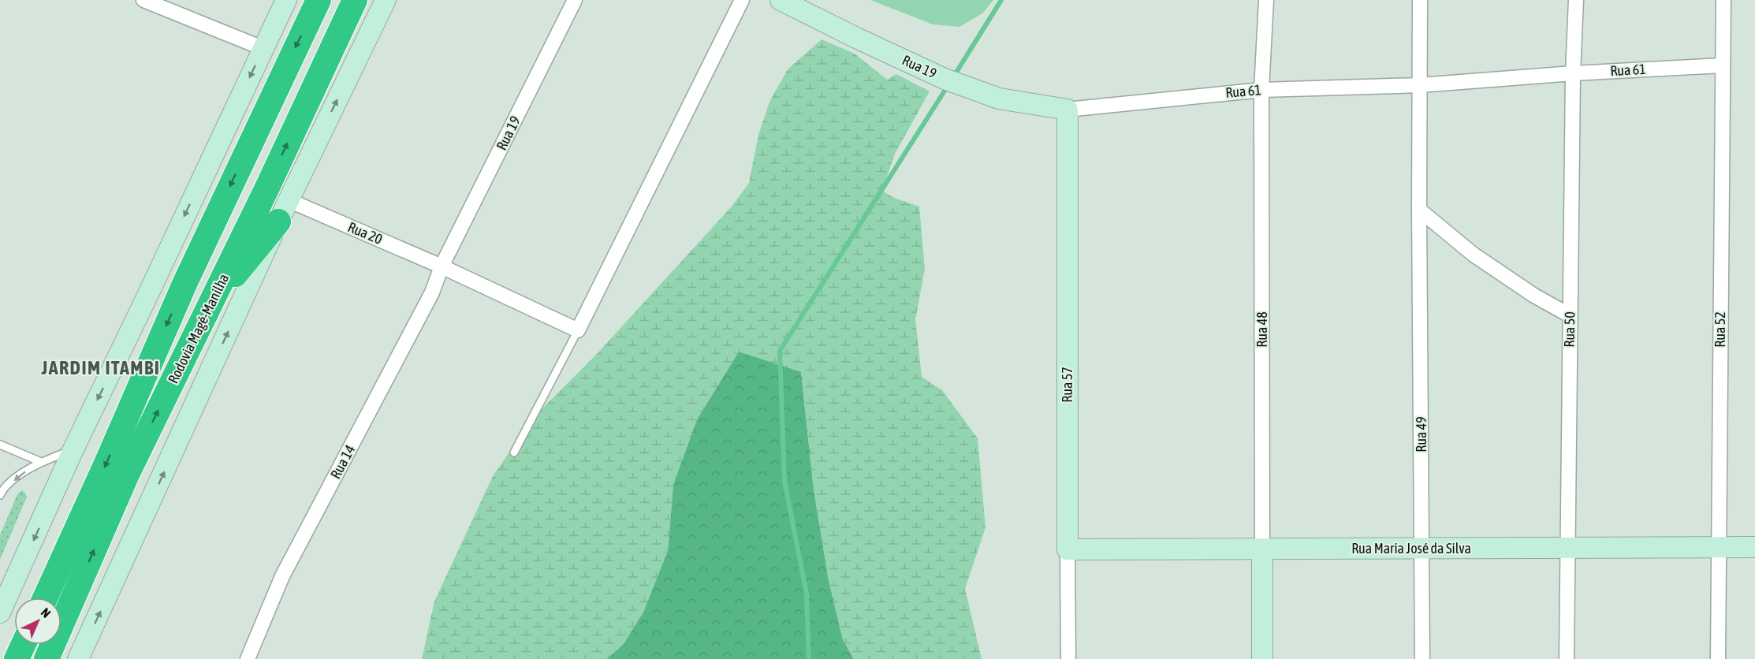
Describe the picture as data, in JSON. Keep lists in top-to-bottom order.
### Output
{
  "streets": {
    "highway": ["Rodovia Magé-Manilha"],
    "street": [
      "Rua 19",
      "Rua 61",
      "Rua 20",
      "Rua 48",
      "Rua 50",
      "Rua 52",
      "Rua 57",
      "Rua 49",
      "Rua 14",
      "Rua Maria José da Silva"
    ]
  },
  "crossings": [
    ["Rua 19", "Rua 61"],
    ["Rua 19", "Rua 20"],
    ["Rua 19", "Rua 57"],
    ["Rua 19", "Rua 14"],
    ["Rua 61", "Rua 48"],
    ["Rua 61", "Rua 50"],
    ["Rua 61", "Rua 52"],
    ["Rua 61", "Rua 57"],
    ["Rua 20", "Rua 14"],
    ["Rua 48", "Rua Maria José da Silva"],
    ["Rua 50", "Rua Maria José da Silva"],
    ["Rua 52", "Rua Maria José da Silva"],
    ["Rua 57", "Rua Maria José da Silva"],
    ["Rua 49", "Rua Maria José da Silva"]
  ],
  "districts": ["JARDIM ITAMBI"],
  "north": "top right"
}
